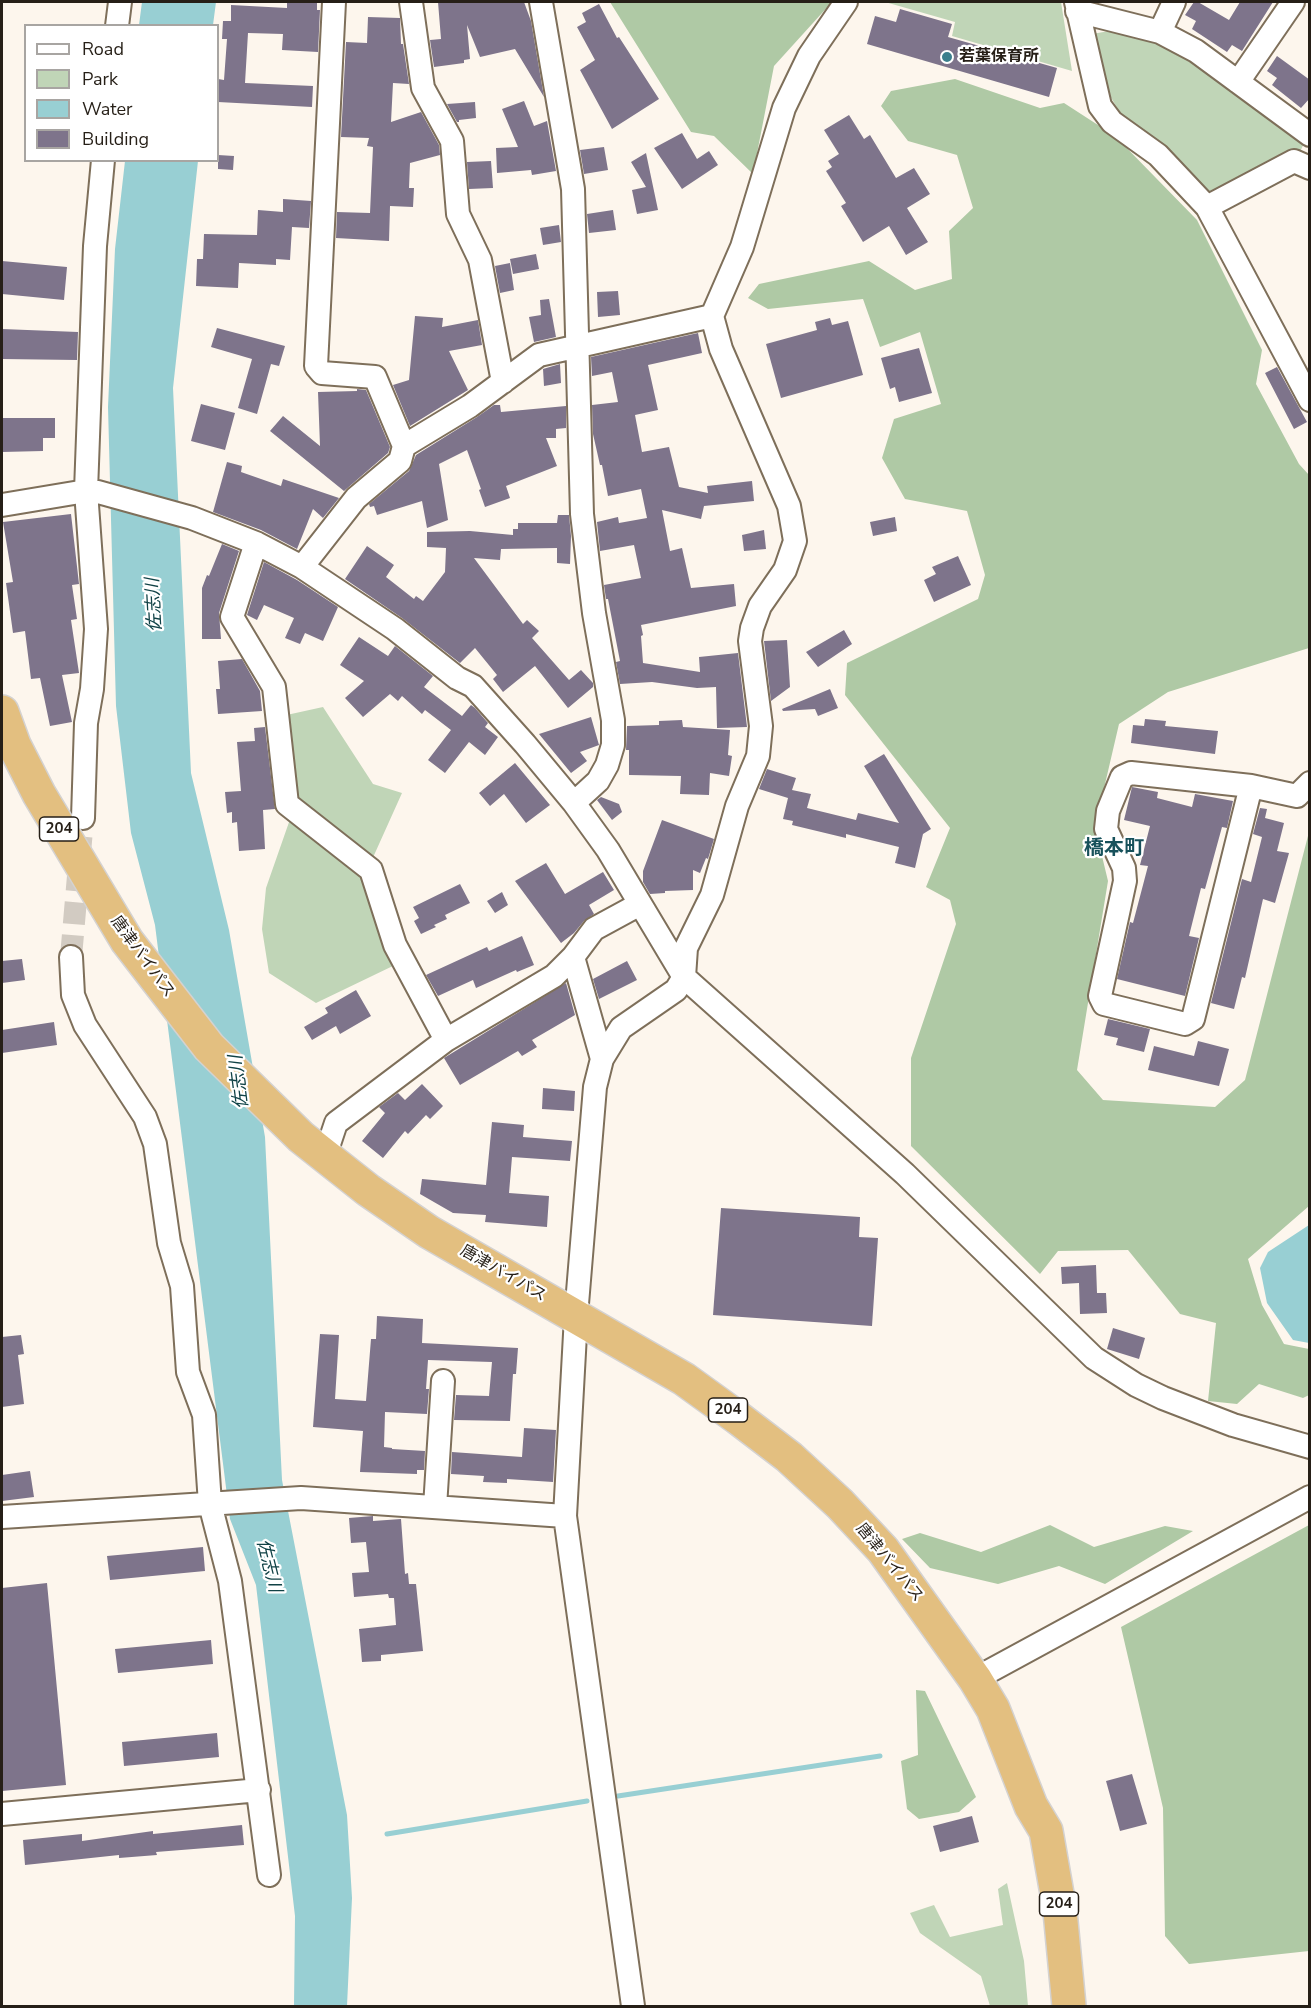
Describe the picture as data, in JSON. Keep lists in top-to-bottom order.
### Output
{
  "streets": {
    "highway": ["204", "唐津バイパス"]
  },
  "districts": ["橋本町"],
  "water": ["佐志川"],
  "places": ["若葉保育所"],
  "legend": [
    "Road",
    "Park",
    "Water",
    "Building"
  ]
}
